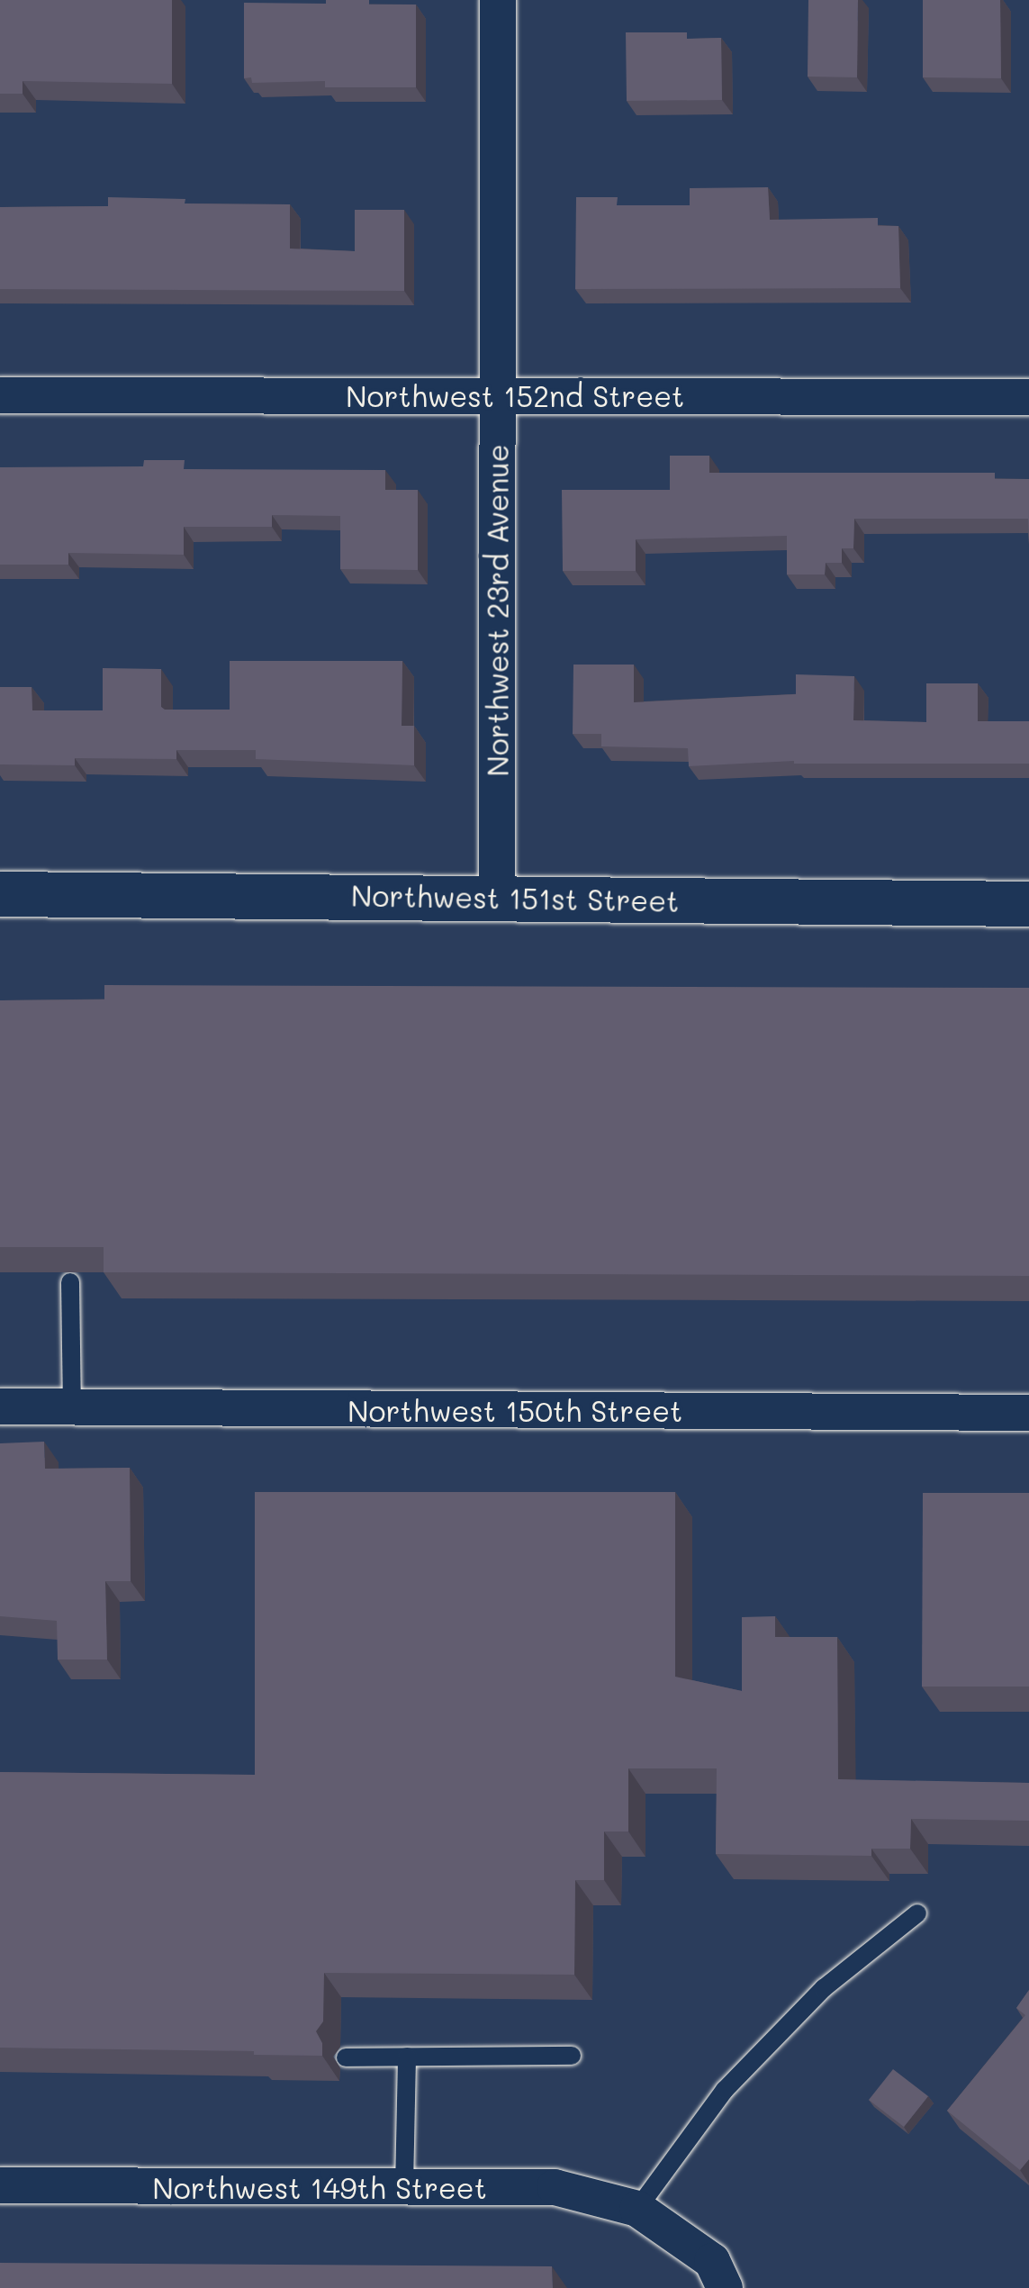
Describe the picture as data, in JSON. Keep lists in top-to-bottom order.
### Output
{
  "streets": {
    "street": [
      "Northwest 152nd Street",
      "Northwest 23rd Avenue",
      "Northwest 151st Street",
      "Northwest 150th Street",
      "Northwest 149th Street"
    ]
  },
  "crossings": [
    ["Northwest 152nd Street", "Northwest 23rd Avenue"],
    ["Northwest 23rd Avenue", "Northwest 151st Street"]
  ]
}
